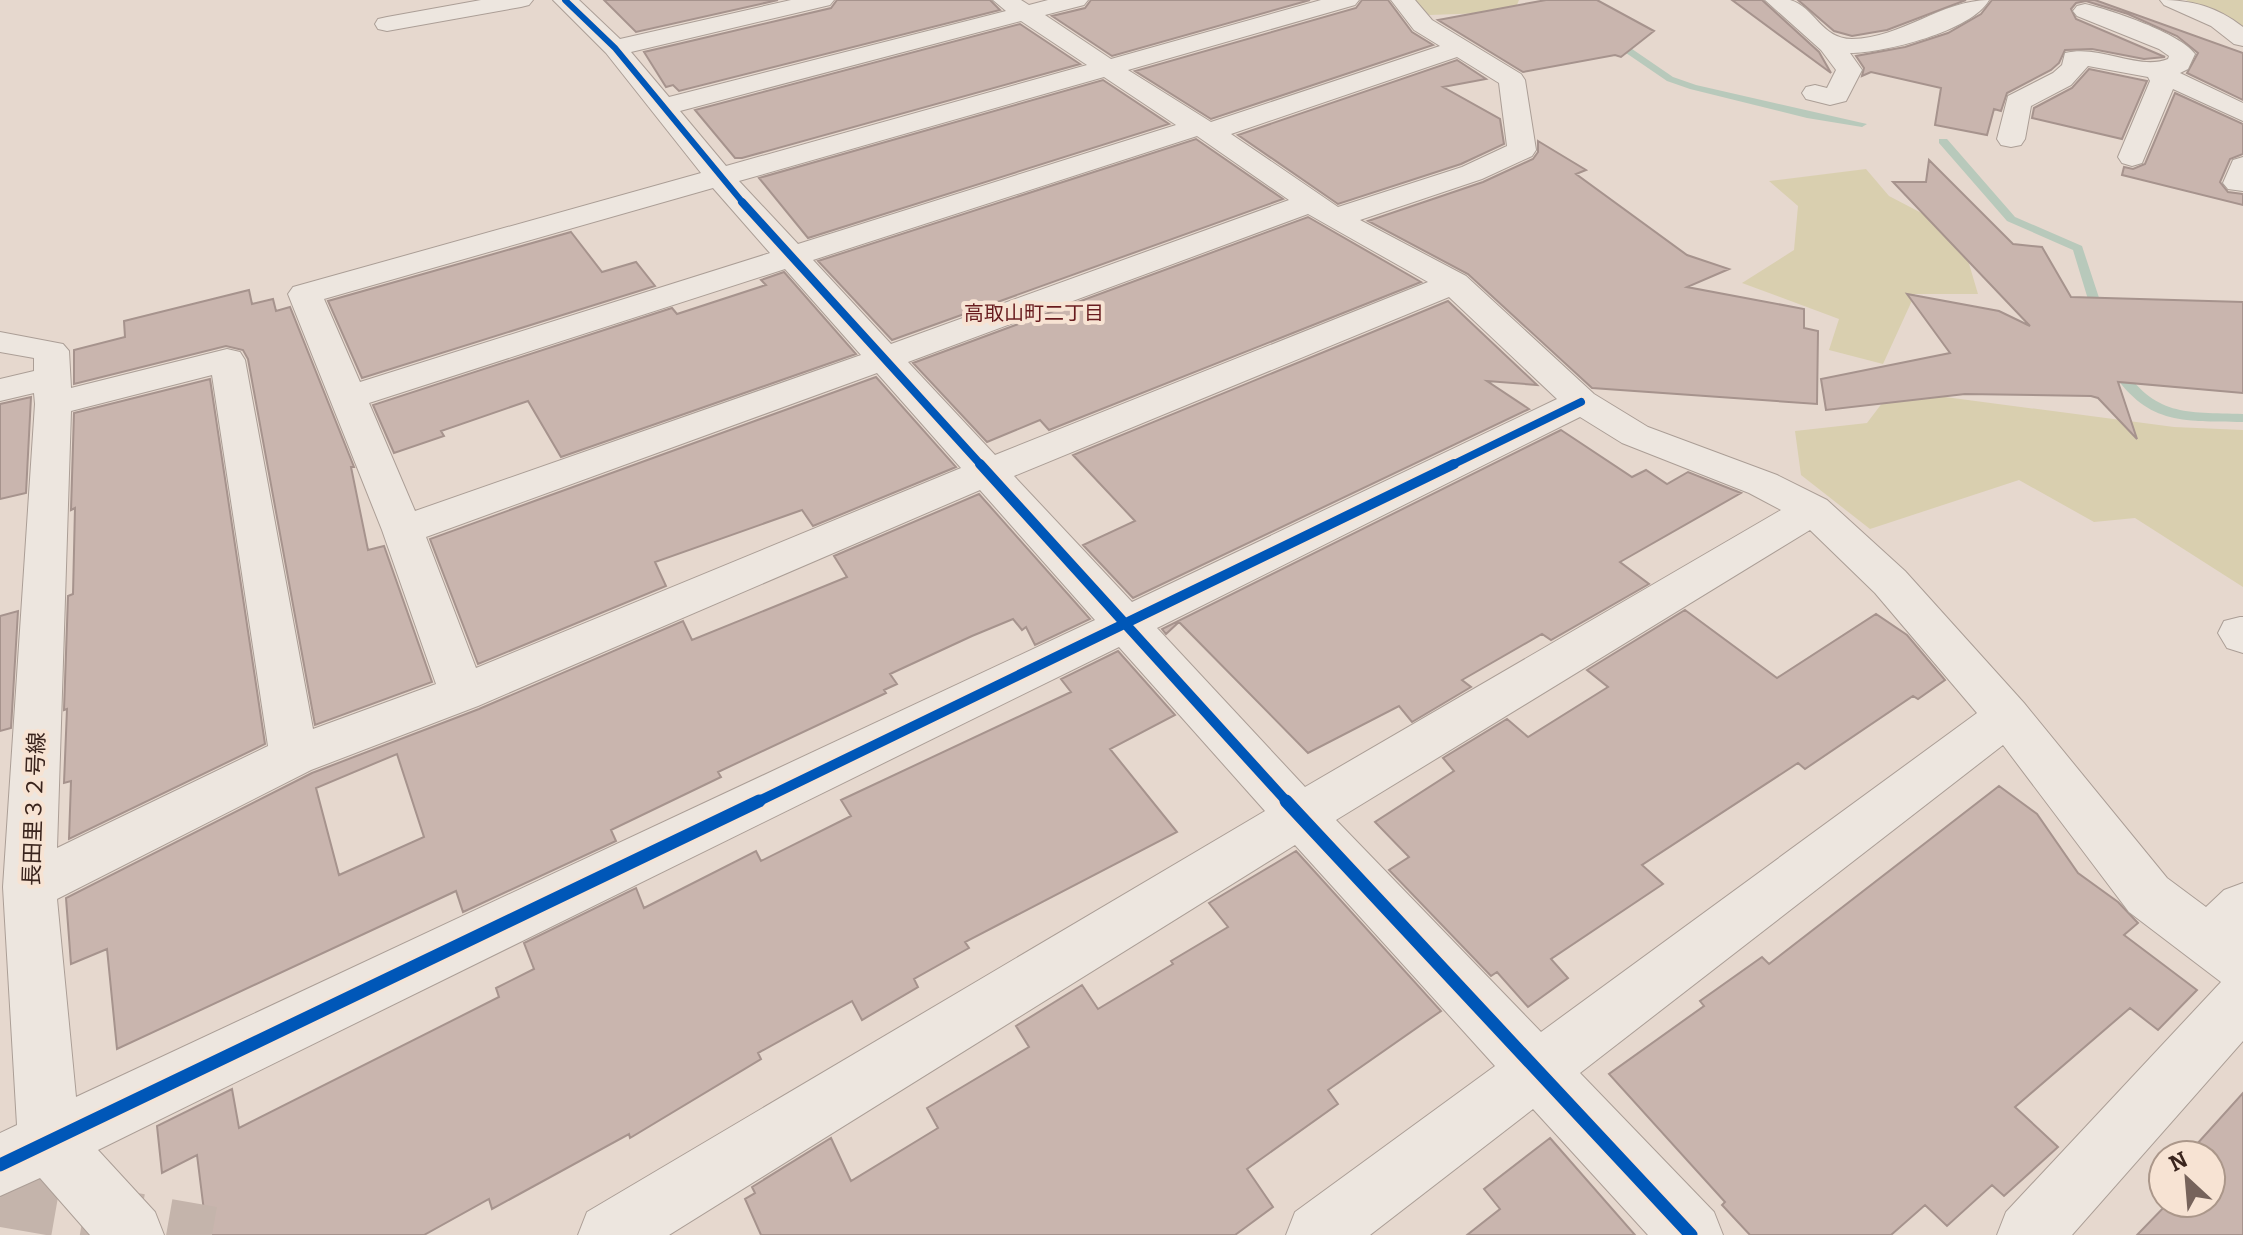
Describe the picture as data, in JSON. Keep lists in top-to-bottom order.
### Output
{
  "streets": {
    "street": ["長田里３２号線"]
  },
  "districts": ["高取山町二丁目"],
  "north": "top left"
}
